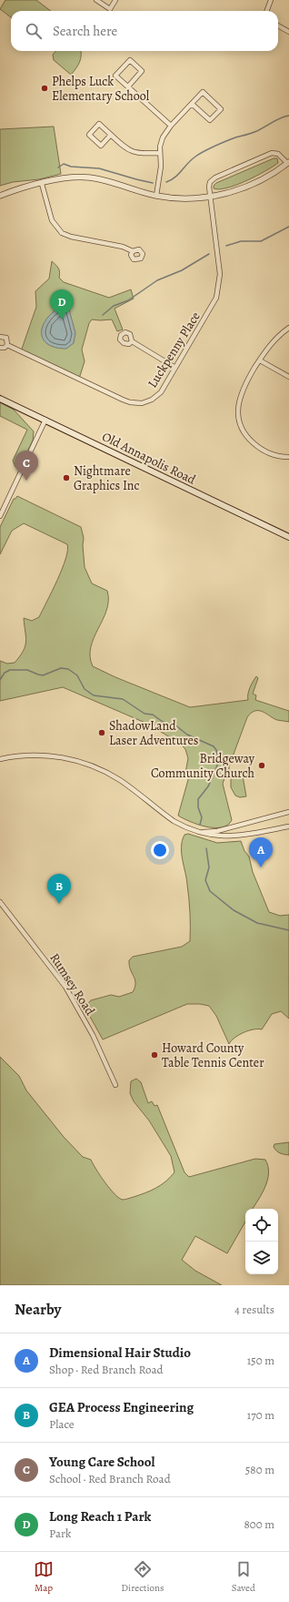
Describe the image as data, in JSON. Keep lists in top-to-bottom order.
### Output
{
  "streets": {
    "main road": ["Old Annapolis Road"],
    "street": ["Luckpenny Place", "Rumsey Road"]
  },
  "places": [
    "Phelps Luck Elementary School",
    "Nightmare Graphics Inc",
    "ShadowLand Laser Adventures",
    "Bridgeway Community Church",
    "Howard County Table Tennis Center"
  ],
  "page": {
    "search": "Search here",
    "pins": [
      "D",
      "C",
      "A",
      "B"
    ],
    "heading": ["Nearby", "4 results"],
    "list": [
      {
        "mark": "A",
        "name": "Dimensional Hair Studio",
        "note": "Shop · Red Branch Road",
        "value": "150 m"
      },
      {
        "mark": "B",
        "name": "GEA Process Engineering",
        "note": "Place",
        "value": "170 m"
      },
      {
        "mark": "C",
        "name": "Young Care School",
        "note": "School · Red Branch Road",
        "value": "580 m"
      },
      {
        "mark": "D",
        "name": "Long Reach 1 Park",
        "note": "Park",
        "value": "800 m"
      }
    ],
    "nav": ["Map", "Directions", "Saved"]
  }
}
